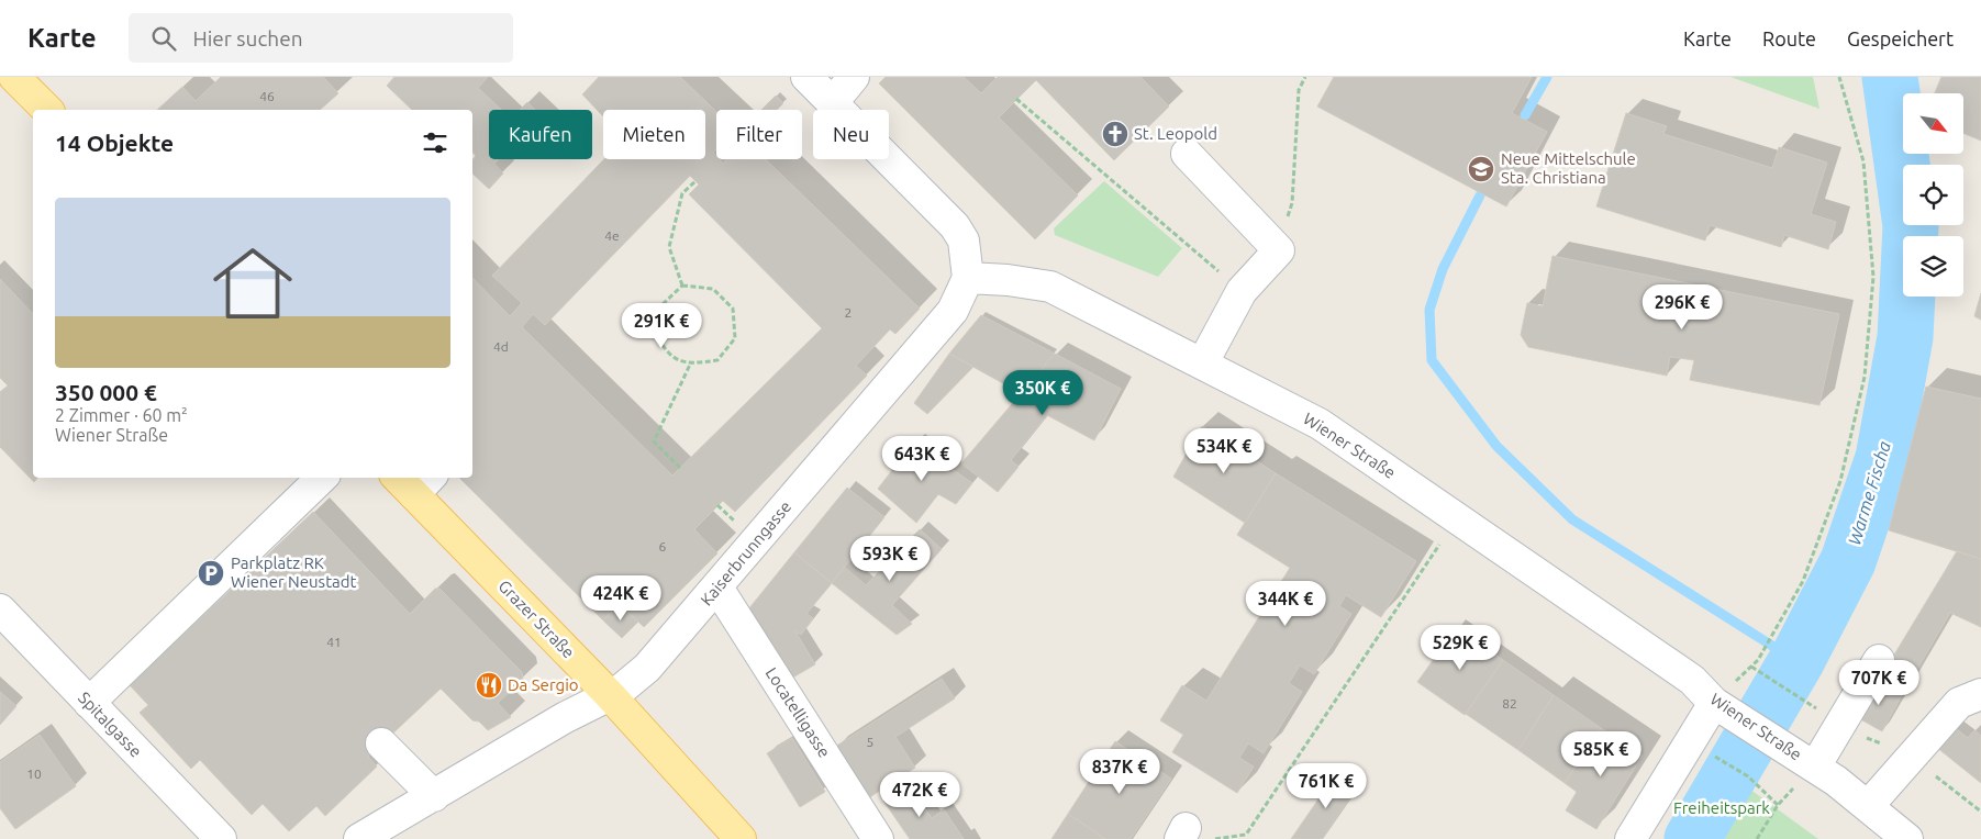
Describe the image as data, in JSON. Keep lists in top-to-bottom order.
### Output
{
  "streets": {
    "main road": ["Grazer Straße"],
    "street": [
      "Wiener Straße",
      "Kaiserbrunngasse",
      "Locatelligasse",
      "Spitalgasse"
    ]
  },
  "crossings": [
    ["Wiener Straße", "Kaiserbrunngasse"],
    ["Kaiserbrunngasse", "Grazer Straße"],
    ["Kaiserbrunngasse", "Locatelligasse"]
  ],
  "water": ["Warme Fischa"],
  "parks": ["Freiheitspark"],
  "places": {
    "church": ["St. Leopold"],
    "school or university": ["Neue Mittelschule Sta. Christiana"],
    "parking": ["Parkplatz RK Wiener Neustadt"],
    "restaurant": ["Da Sergio"]
  },
  "house_numbers": [
    "46",
    "4e",
    "2",
    "4d",
    "6",
    "41",
    "82",
    "5",
    "10"
  ],
  "north": "bottom right",
  "page": {
    "header": "Karte",
    "search": "Hier suchen",
    "nav": ["Karte", "Route", "Gespeichert"],
    "chip": [
      "Kaufen",
      "Mieten",
      "Filter",
      "Neu"
    ],
    "heading": "14 Objekte",
    "list": [
      {
        "name": "350 000 €",
        "note": "2 Zimmer · 60 m² · Wiener Straße"
      }
    ],
    "price": [
      "296K €",
      "291K €",
      "350K €",
      "534K €",
      "643K €",
      "593K €",
      "424K €",
      "344K €",
      "529K €",
      "707K €",
      "585K €",
      "837K €",
      "761K €",
      "472K €"
    ]
  }
}
